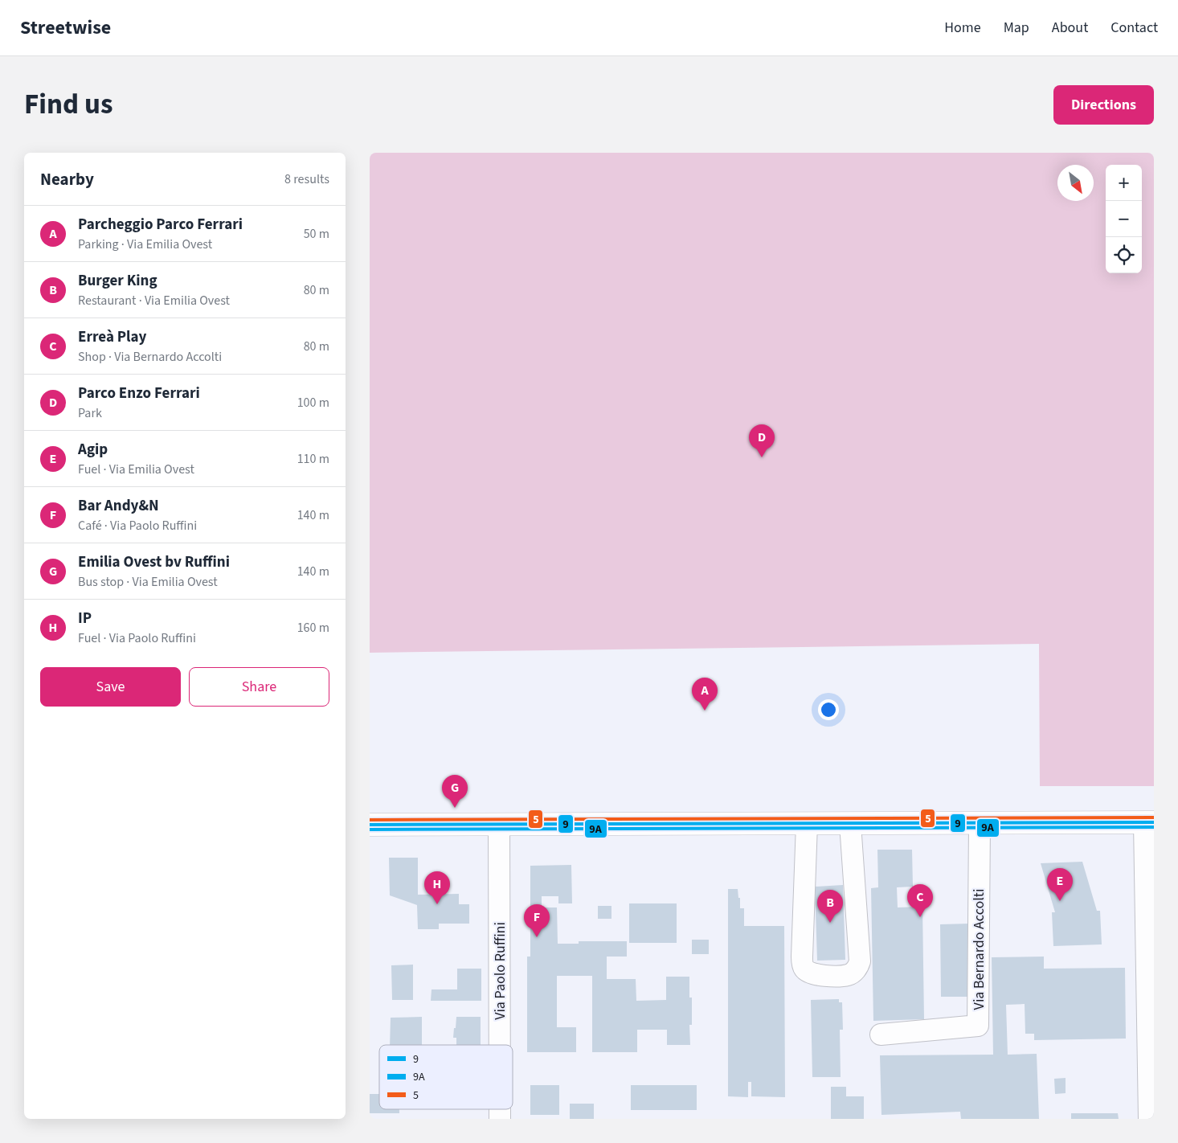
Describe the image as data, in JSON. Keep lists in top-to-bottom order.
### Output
{
  "streets": {
    "street": ["Via Bernardo Accolti", "Via Paolo Ruffini"]
  },
  "lines": ["transit line 5", "transit line 9", "transit line 9A"],
  "legend": ["9", "9A", "5"],
  "north": "bottom right",
  "page": {
    "header": "Streetwise",
    "nav": [
      "Home",
      "Map",
      "About",
      "Contact"
    ],
    "title": "Find us",
    "buttons": [
      "Directions",
      ["Save", "Share"]
    ],
    "heading": ["Nearby", "8 results"],
    "map_buttons": ["+", "−"],
    "list": [
      {
        "mark": "A",
        "name": "Parcheggio Parco Ferrari",
        "note": "Parking · Via Emilia Ovest",
        "value": "50 m"
      },
      {
        "mark": "B",
        "name": "Burger King",
        "note": "Restaurant · Via Emilia Ovest",
        "value": "80 m"
      },
      {
        "mark": "C",
        "name": "Erreà Play",
        "note": "Shop · Via Bernardo Accolti",
        "value": "80 m"
      },
      {
        "mark": "D",
        "name": "Parco Enzo Ferrari",
        "note": "Park",
        "value": "100 m"
      },
      {
        "mark": "E",
        "name": "Agip",
        "note": "Fuel · Via Emilia Ovest",
        "value": "110 m"
      },
      {
        "mark": "F",
        "name": "Bar Andy&N",
        "note": "Café · Via Paolo Ruffini",
        "value": "140 m"
      },
      {
        "mark": "G",
        "name": "Emilia Ovest bv Ruffini",
        "note": "Bus stop · Via Emilia Ovest",
        "value": "140 m"
      },
      {
        "mark": "H",
        "name": "IP",
        "note": "Fuel · Via Paolo Ruffini",
        "value": "160 m"
      }
    ],
    "pins": [
      "D",
      "A",
      "G",
      "E",
      "H",
      "C",
      "B",
      "F"
    ]
  }
}
